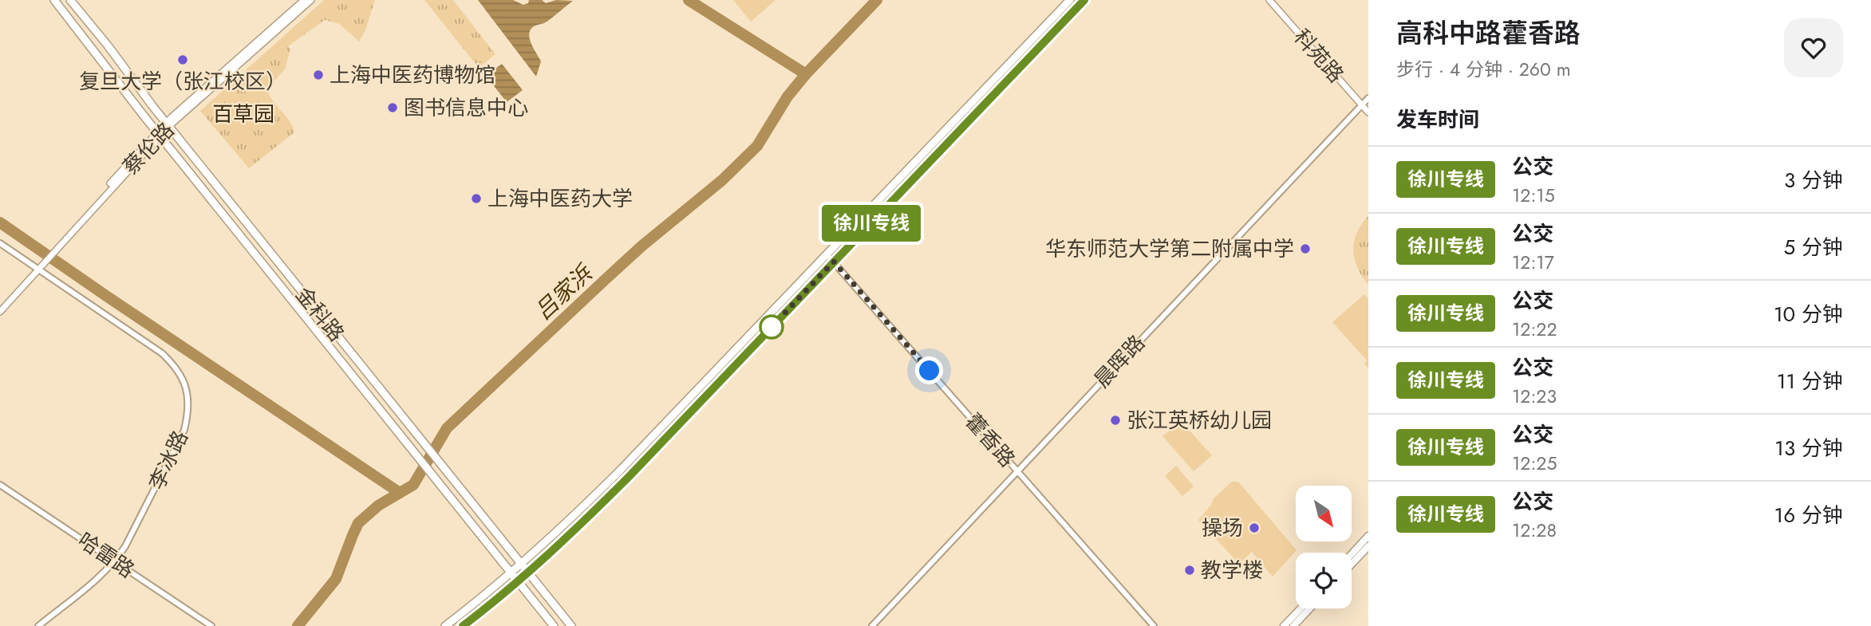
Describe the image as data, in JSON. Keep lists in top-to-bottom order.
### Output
{
  "streets": {
    "main road": ["金科路"],
    "street": [
      "科苑路",
      "蔡伦路",
      "晨晖路",
      "藿香路",
      "李冰路",
      "哈雷路"
    ]
  },
  "crossings": [
    ["科苑路", "晨晖路"],
    ["蔡伦路", "金科路"],
    ["蔡伦路", "李冰路"],
    ["晨晖路", "藿香路"],
    ["李冰路", "哈雷路"]
  ],
  "water": ["吕家浜"],
  "parks": ["百草园"],
  "places": [
    "复旦大学（张江校区）",
    "上海中医药博物馆",
    "图书信息中心",
    "上海中医药大学",
    "华东师范大学第二附属中学",
    "张江英桥幼儿园",
    "操场",
    "教学楼"
  ],
  "lines": ["bus line 徐川专线"],
  "north": "bottom right",
  "page": {
    "on_map": "徐川专线",
    "heading": [
      ["高科中路藿香路", "步行 · 4 分钟 · 260 m"],
      "发车时间"
    ],
    "list": [
      {
        "mark": "徐川专线",
        "name": "公交",
        "note": "12:15",
        "value": "3 分钟"
      },
      {
        "mark": "徐川专线",
        "name": "公交",
        "note": "12:17",
        "value": "5 分钟"
      },
      {
        "mark": "徐川专线",
        "name": "公交",
        "note": "12:22",
        "value": "10 分钟"
      },
      {
        "mark": "徐川专线",
        "name": "公交",
        "note": "12:23",
        "value": "11 分钟"
      },
      {
        "mark": "徐川专线",
        "name": "公交",
        "note": "12:25",
        "value": "13 分钟"
      },
      {
        "mark": "徐川专线",
        "name": "公交",
        "note": "12:28",
        "value": "16 分钟"
      }
    ]
  }
}
